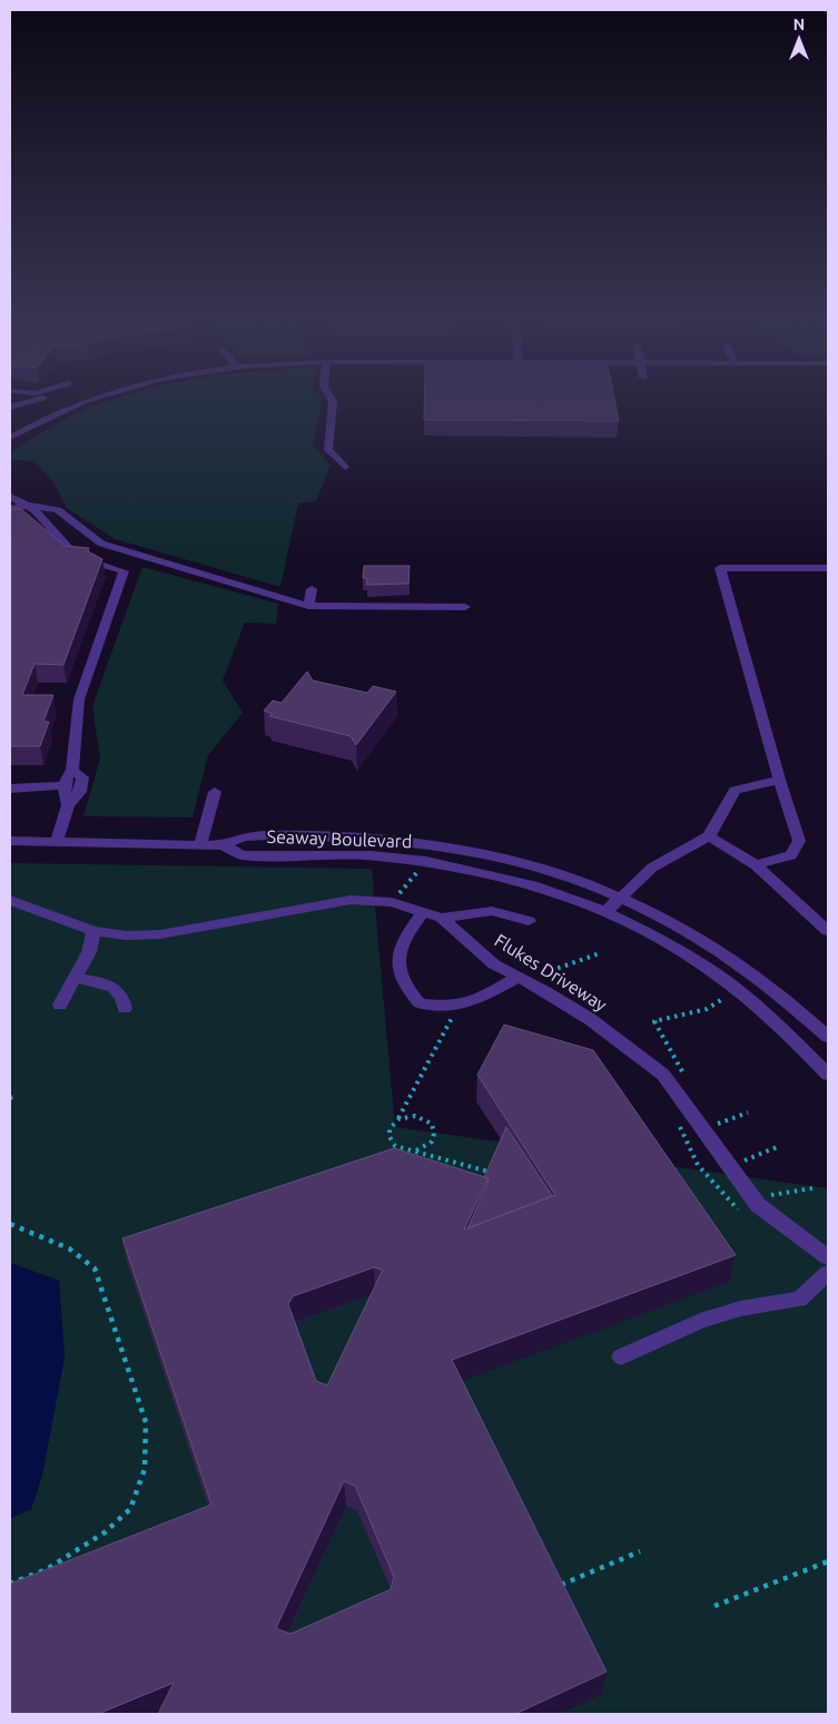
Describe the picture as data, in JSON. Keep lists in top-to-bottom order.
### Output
{
  "streets": {
    "street": ["Seaway Boulevard", "Flukes Driveway"]
  },
  "north": "top"
}
